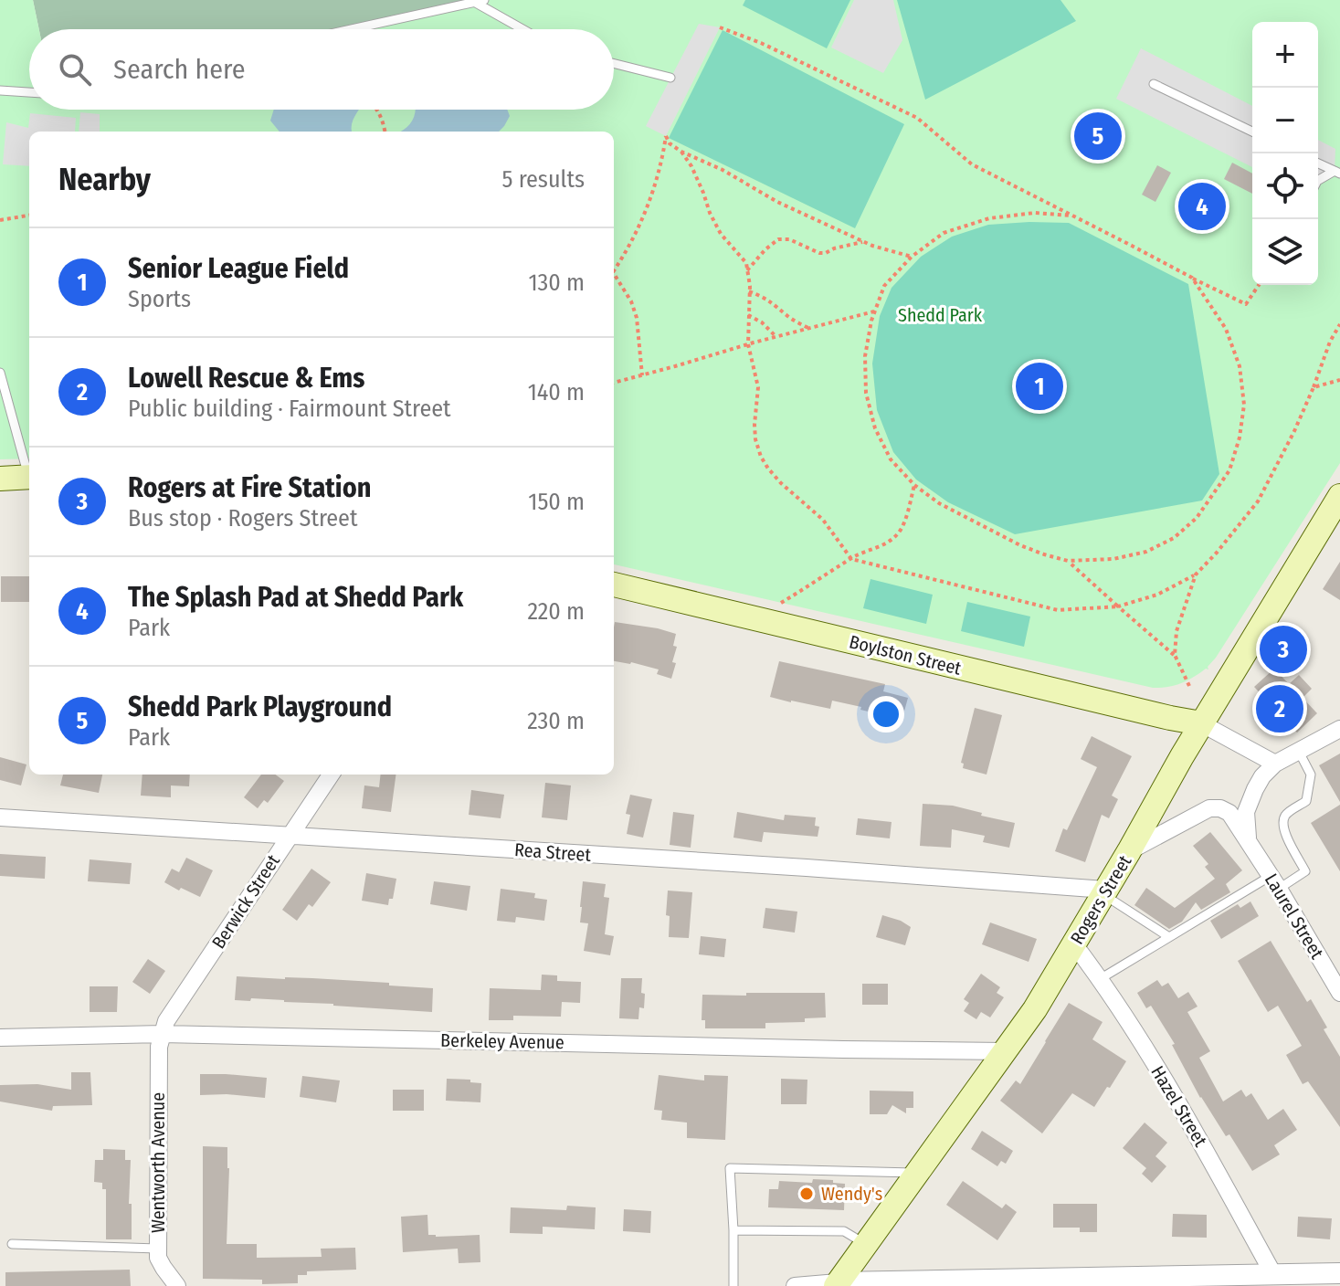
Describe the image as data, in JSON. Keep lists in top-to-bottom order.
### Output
{
  "streets": {
    "main road": ["Boylston Street", "Rogers Street"],
    "street": [
      "Rea Street",
      "Berwick Street",
      "Laurel Street",
      "Berkeley Avenue",
      "Hazel Street",
      "Wentworth Avenue"
    ]
  },
  "crossings": [
    ["Boylston Street", "Rogers Street"],
    ["Rea Street", "Rogers Street"],
    ["Rea Street", "Berwick Street"],
    ["Rogers Street", "Laurel Street"],
    ["Rogers Street", "Berkeley Avenue"],
    ["Rogers Street", "Hazel Street"],
    ["Berwick Street", "Berkeley Avenue"],
    ["Berwick Street", "Wentworth Avenue"],
    ["Berkeley Avenue", "Wentworth Avenue"]
  ],
  "parks": ["Shedd Park"],
  "places": ["Wendy's"],
  "page": {
    "map_buttons": ["+", "−"],
    "search": "Search here",
    "pins": [
      "5",
      "4",
      "1",
      "3",
      "2"
    ],
    "heading": ["Nearby", "5 results"],
    "list": [
      {
        "mark": "1",
        "name": "Senior League Field",
        "note": "Sports",
        "value": "130 m"
      },
      {
        "mark": "2",
        "name": "Lowell Rescue & Ems",
        "note": "Public building · Fairmount Street",
        "value": "140 m"
      },
      {
        "mark": "3",
        "name": "Rogers at Fire Station",
        "note": "Bus stop · Rogers Street",
        "value": "150 m"
      },
      {
        "mark": "4",
        "name": "The Splash Pad at Shedd Park",
        "note": "Park",
        "value": "220 m"
      },
      {
        "mark": "5",
        "name": "Shedd Park Playground",
        "note": "Park",
        "value": "230 m"
      }
    ]
  }
}
